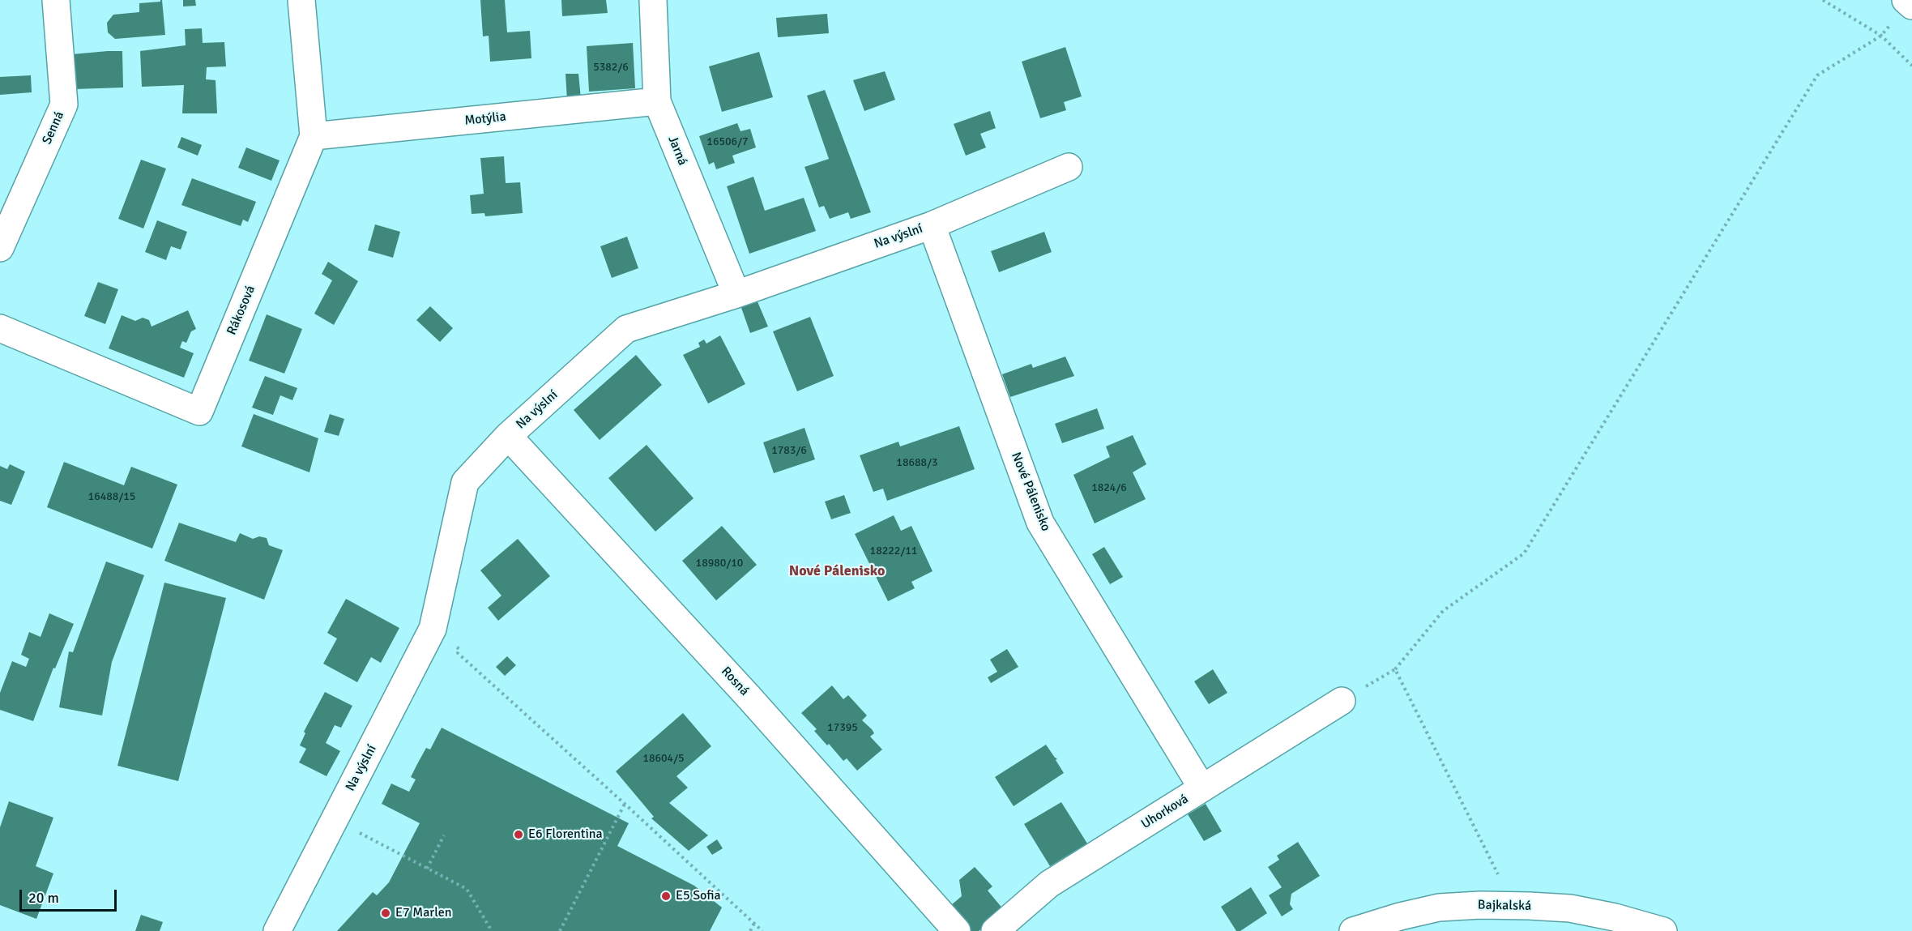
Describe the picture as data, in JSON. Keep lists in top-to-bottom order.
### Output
{
  "streets": {
    "street": [
      "Motýlia",
      "Senná",
      "Jarná",
      "Na výslní",
      "Rákosová",
      "Nové Pálenisko",
      "Rosná",
      "Uhorková",
      "Bajkalská"
    ]
  },
  "crossings": [
    ["Motýlia", "Jarná"],
    ["Motýlia", "Rákosová"],
    ["Jarná", "Na výslní"],
    ["Na výslní", "Nové Pálenisko"],
    ["Na výslní", "Rosná"],
    ["Nové Pálenisko", "Uhorková"]
  ],
  "districts": ["Nové Pálenisko"],
  "places": ["E6 Florentina", "E5 Sofia", "E7 Marlen"],
  "house_numbers": [
    "5382/6",
    "16506/7",
    "1783/6",
    "18688/3",
    "1824/6",
    "16488/15",
    "18222/11",
    "18980/10",
    "17395",
    "18604/5"
  ],
  "scale_bar": "20 m"
}
